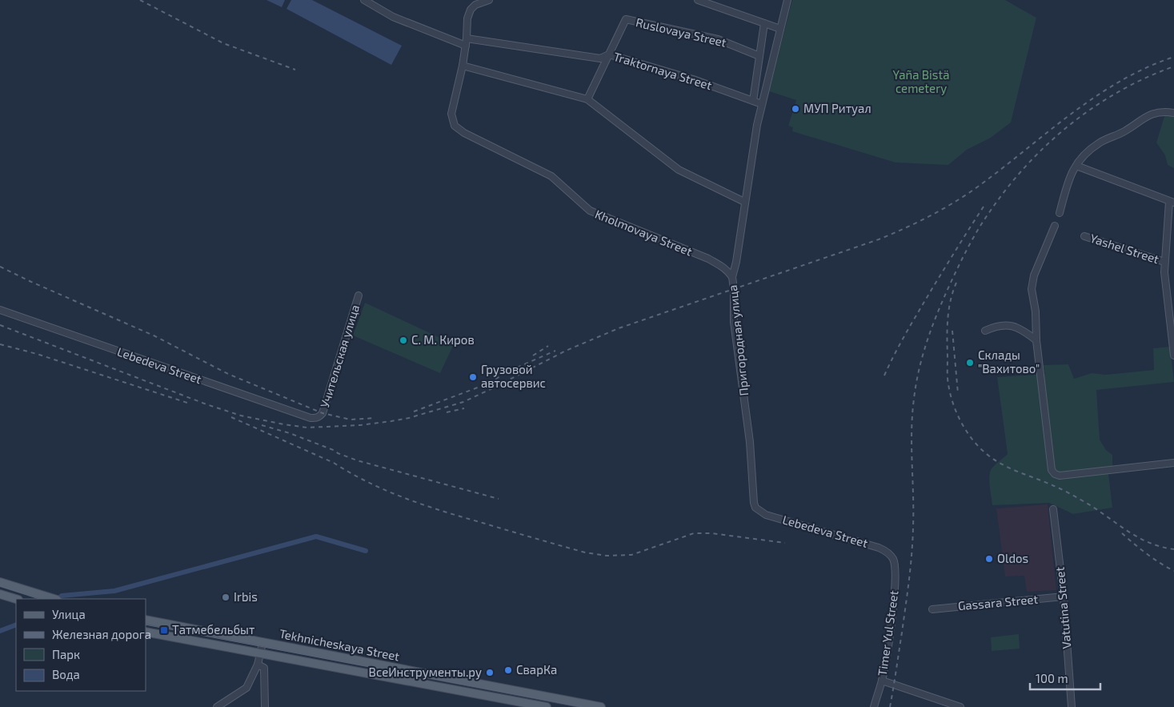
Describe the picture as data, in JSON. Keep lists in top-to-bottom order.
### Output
{
  "streets": {
    "main road": ["Tekhnicheskaya Street"],
    "street": [
      "Ruslovaya Street",
      "Traktornaya Street",
      "Kholmovaya Street",
      "Yashel Street",
      "Пригородная улица",
      "Учительская улица",
      "Lebedeva Street",
      "Gassara Street",
      "Vatutina Street",
      "Timer Yul Street"
    ]
  },
  "crossings": [
    ["Ruslovaya Street", "Traktornaya Street"],
    ["Traktornaya Street", "Пригородная улица"],
    ["Kholmovaya Street", "Пригородная улица"],
    ["Пригородная улица", "Lebedeva Street"],
    ["Учительская улица", "Lebedeva Street"],
    ["Lebedeva Street", "Timer Yul Street"],
    ["Gassara Street", "Vatutina Street"]
  ],
  "parks": ["Yaña Bistä cemetery"],
  "places": {
    "other": [
      "МУП Ритуал",
      "С. М. Киров",
      "Склады \"Вахитово\"",
      "Грузовой автосервис",
      "Oldos",
      "Irbis",
      "СварКа",
      "ВсеИнструменты.ру"
    ],
    "transit": ["Татмебельбыт"]
  },
  "legend": [
    "Улица",
    "Железная дорога",
    "Парк",
    "Вода"
  ],
  "scale_bar": "100 m"
}
